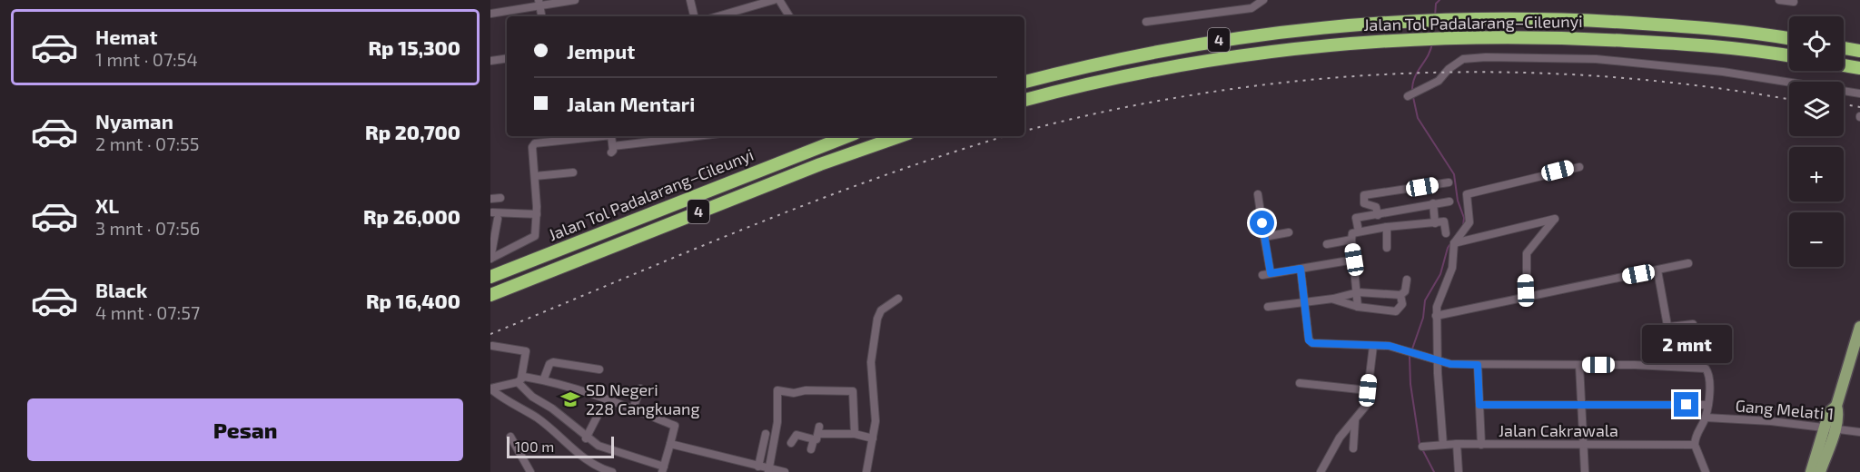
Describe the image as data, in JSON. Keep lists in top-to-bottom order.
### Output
{
  "streets": {
    "highway": ["Jalan Tol Padalarang–Cileunyi", "4"],
    "street": ["Gang Melati 1", "Jalan Cakrawala"]
  },
  "places": {
    "school or university": ["SD Negeri 228 Cangkuang"]
  },
  "scale_bar": "100 m",
  "page": {
    "list": [
      {
        "name": "Hemat",
        "note": "1 mnt · 07:54",
        "value": "Rp 15,300"
      },
      {
        "name": "Nyaman",
        "note": "2 mnt · 07:55",
        "value": "Rp 20,700"
      },
      {
        "name": "XL",
        "note": "3 mnt · 07:56",
        "value": "Rp 26,000"
      },
      {
        "name": "Black",
        "note": "4 mnt · 07:57",
        "value": "Rp 16,400"
      }
    ],
    "map_buttons": ["+", "−"],
    "banner": ["Jemput", "Jalan Mentari"],
    "bubble": "2 mnt",
    "buttons": "Pesan",
    "scale": "100 m"
  }
}
